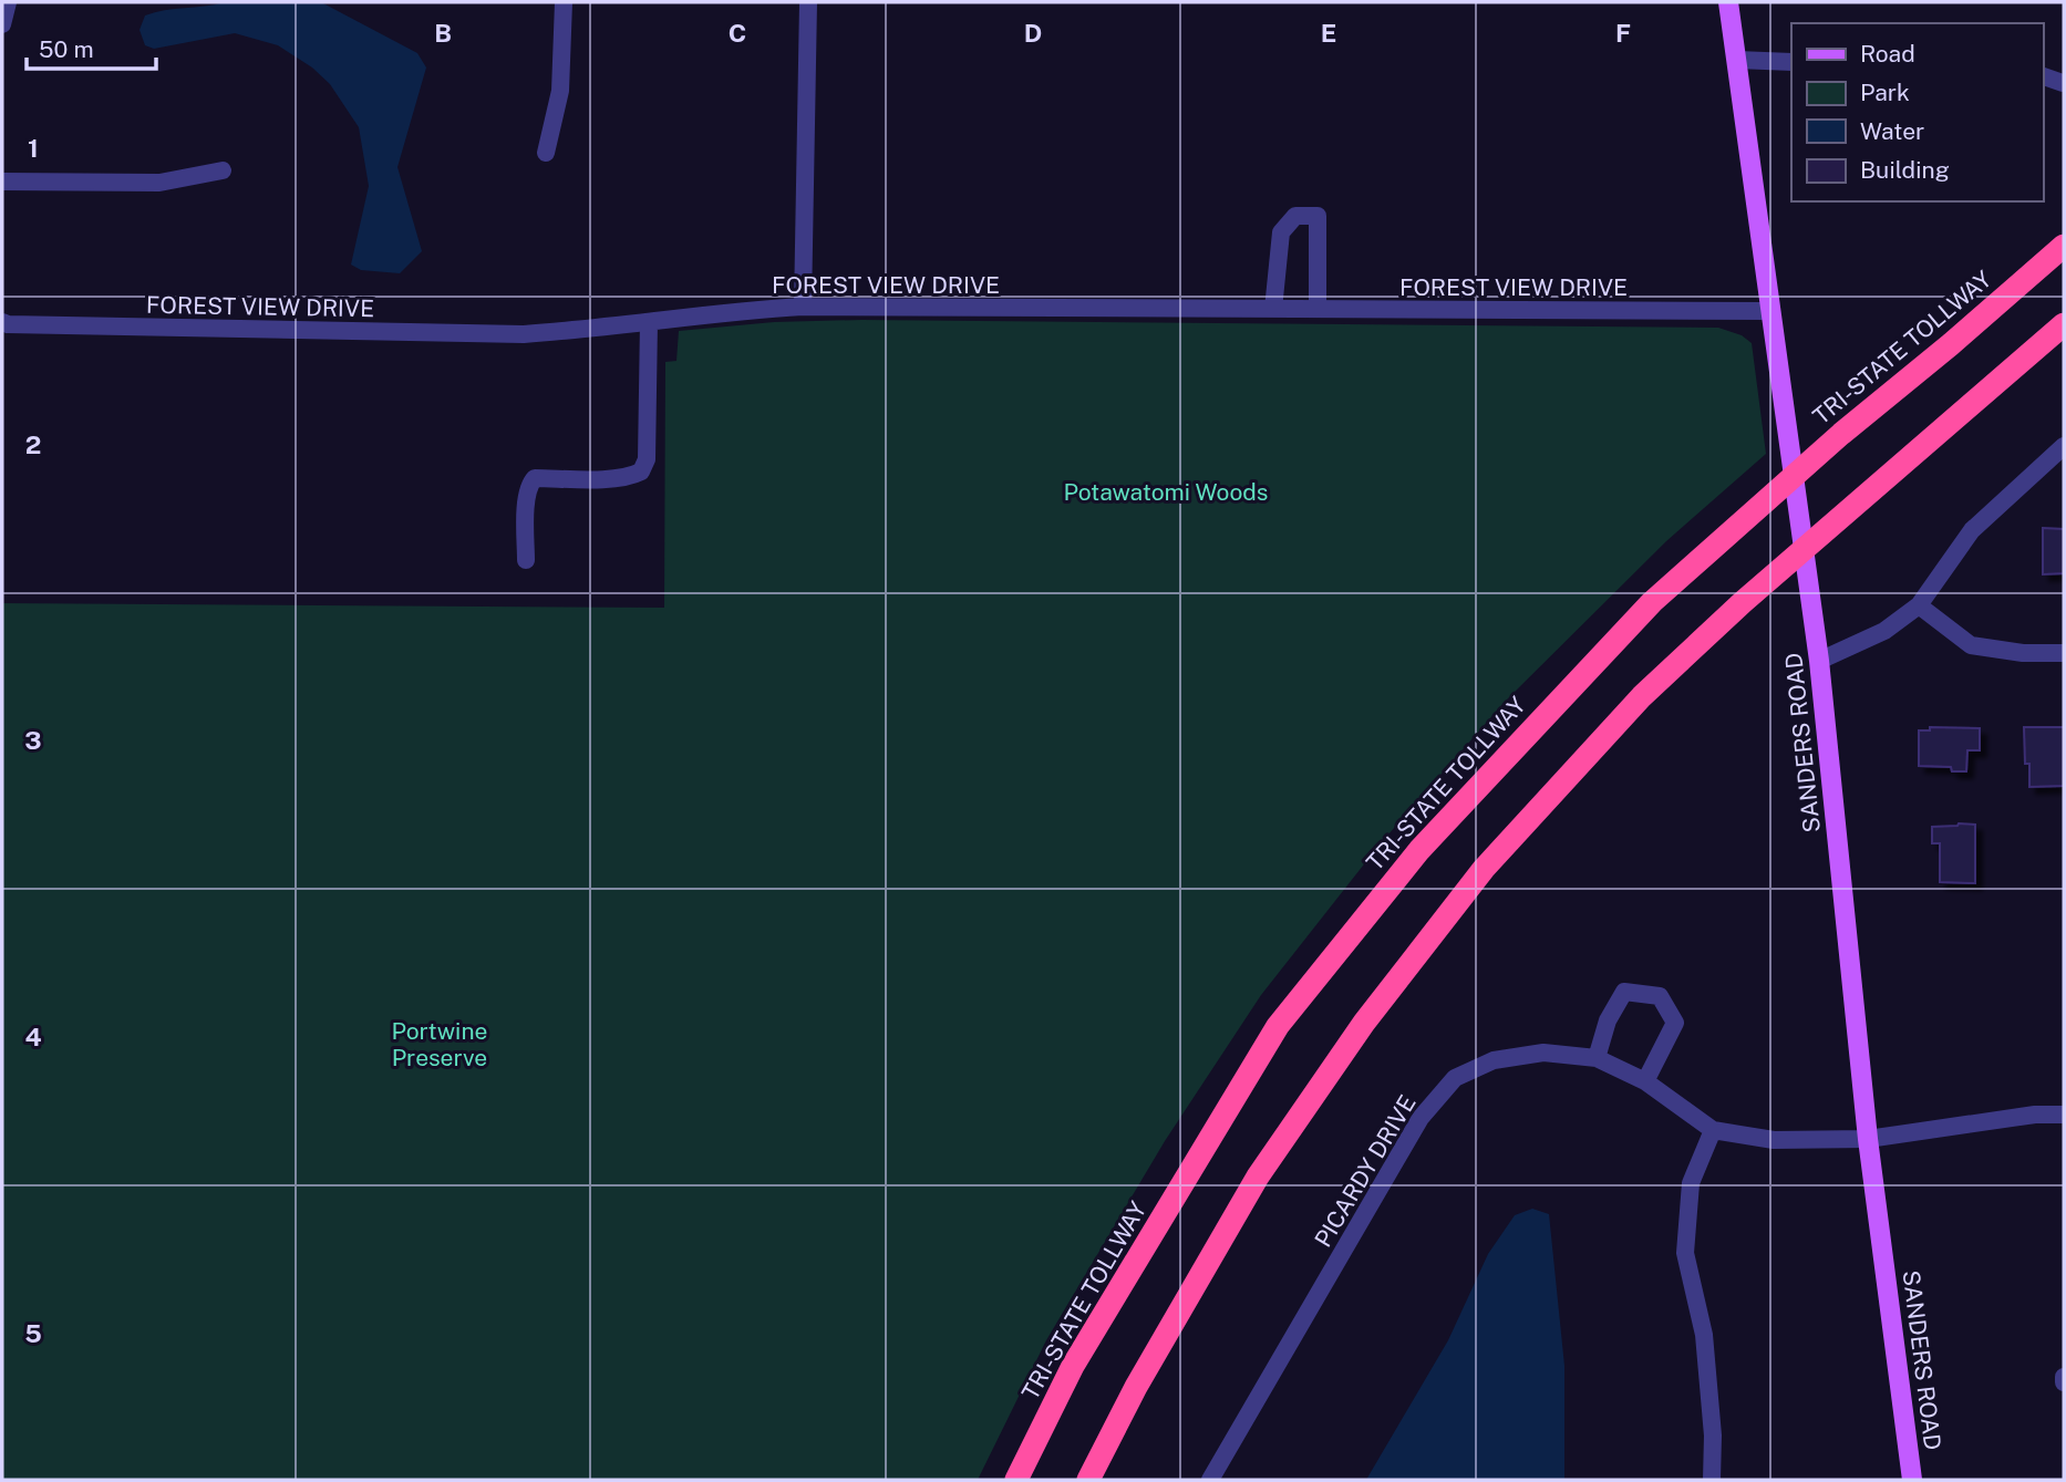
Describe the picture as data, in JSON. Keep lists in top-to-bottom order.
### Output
{
  "streets": {
    "highway": ["TRI-STATE TOLLWAY"],
    "main road": ["SANDERS ROAD"],
    "street": ["FOREST VIEW DRIVE", "PICARDY DRIVE"]
  },
  "crossings": [
    ["FOREST VIEW DRIVE", "SANDERS ROAD"],
    ["SANDERS ROAD", "PICARDY DRIVE"]
  ],
  "parks": ["Potawatomi Woods", "Portwine Preserve"],
  "legend": [
    "Road",
    "Park",
    "Water",
    "Building"
  ],
  "scale_bar": "50 m",
  "grid": {
    "columns": [
      "B",
      "C",
      "D",
      "E",
      "F"
    ],
    "rows": [
      "1",
      "2",
      "3",
      "4",
      "5"
    ]
  }
}
